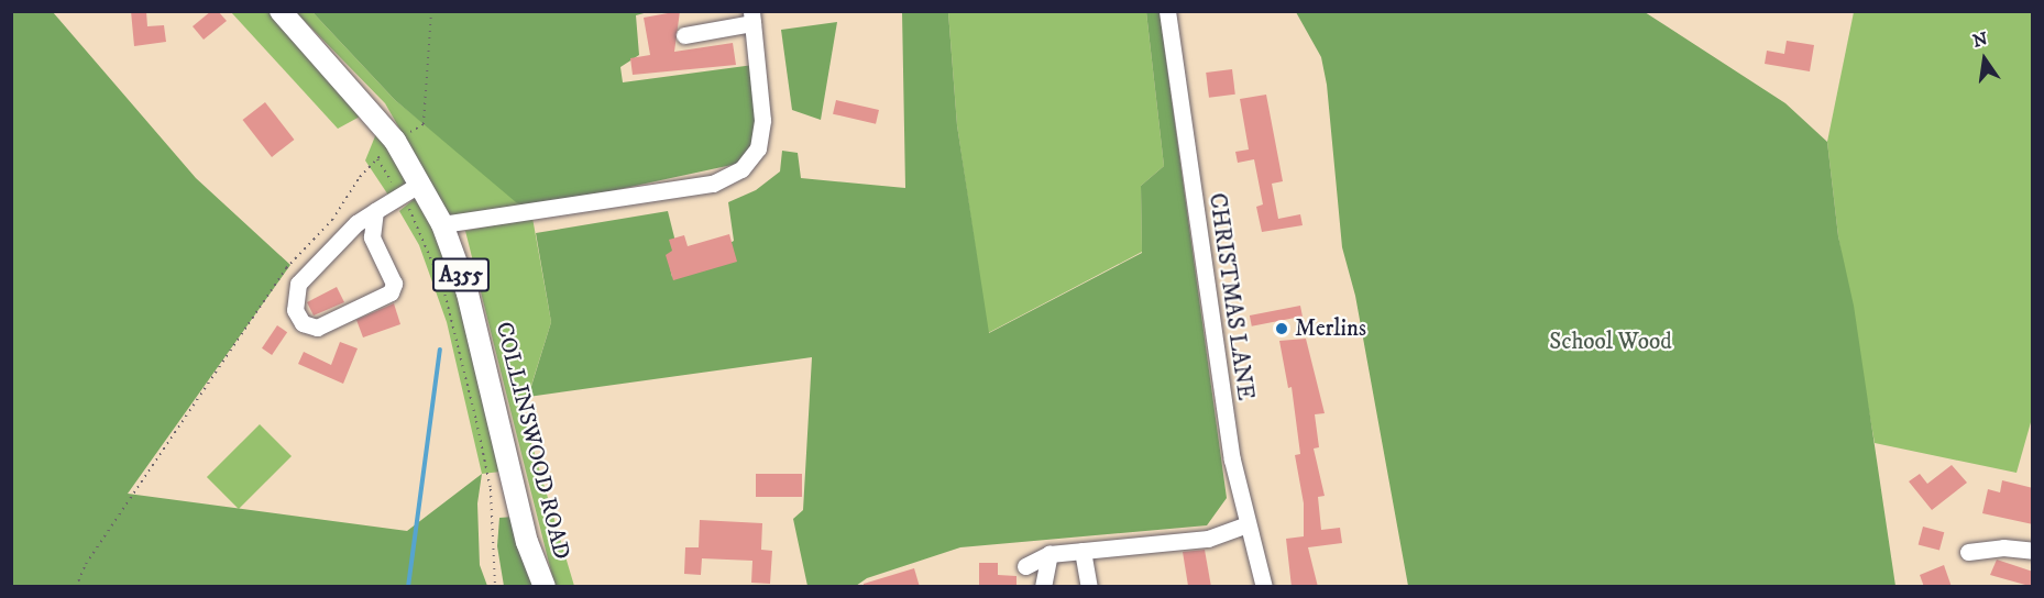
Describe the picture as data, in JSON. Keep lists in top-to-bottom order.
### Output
{
  "streets": {
    "main road": ["A355", "COLLINSWOOD ROAD"],
    "street": ["CHRISTMAS LANE"]
  },
  "parks": ["School Wood"],
  "places": ["Merlins"],
  "north": "top"
}
